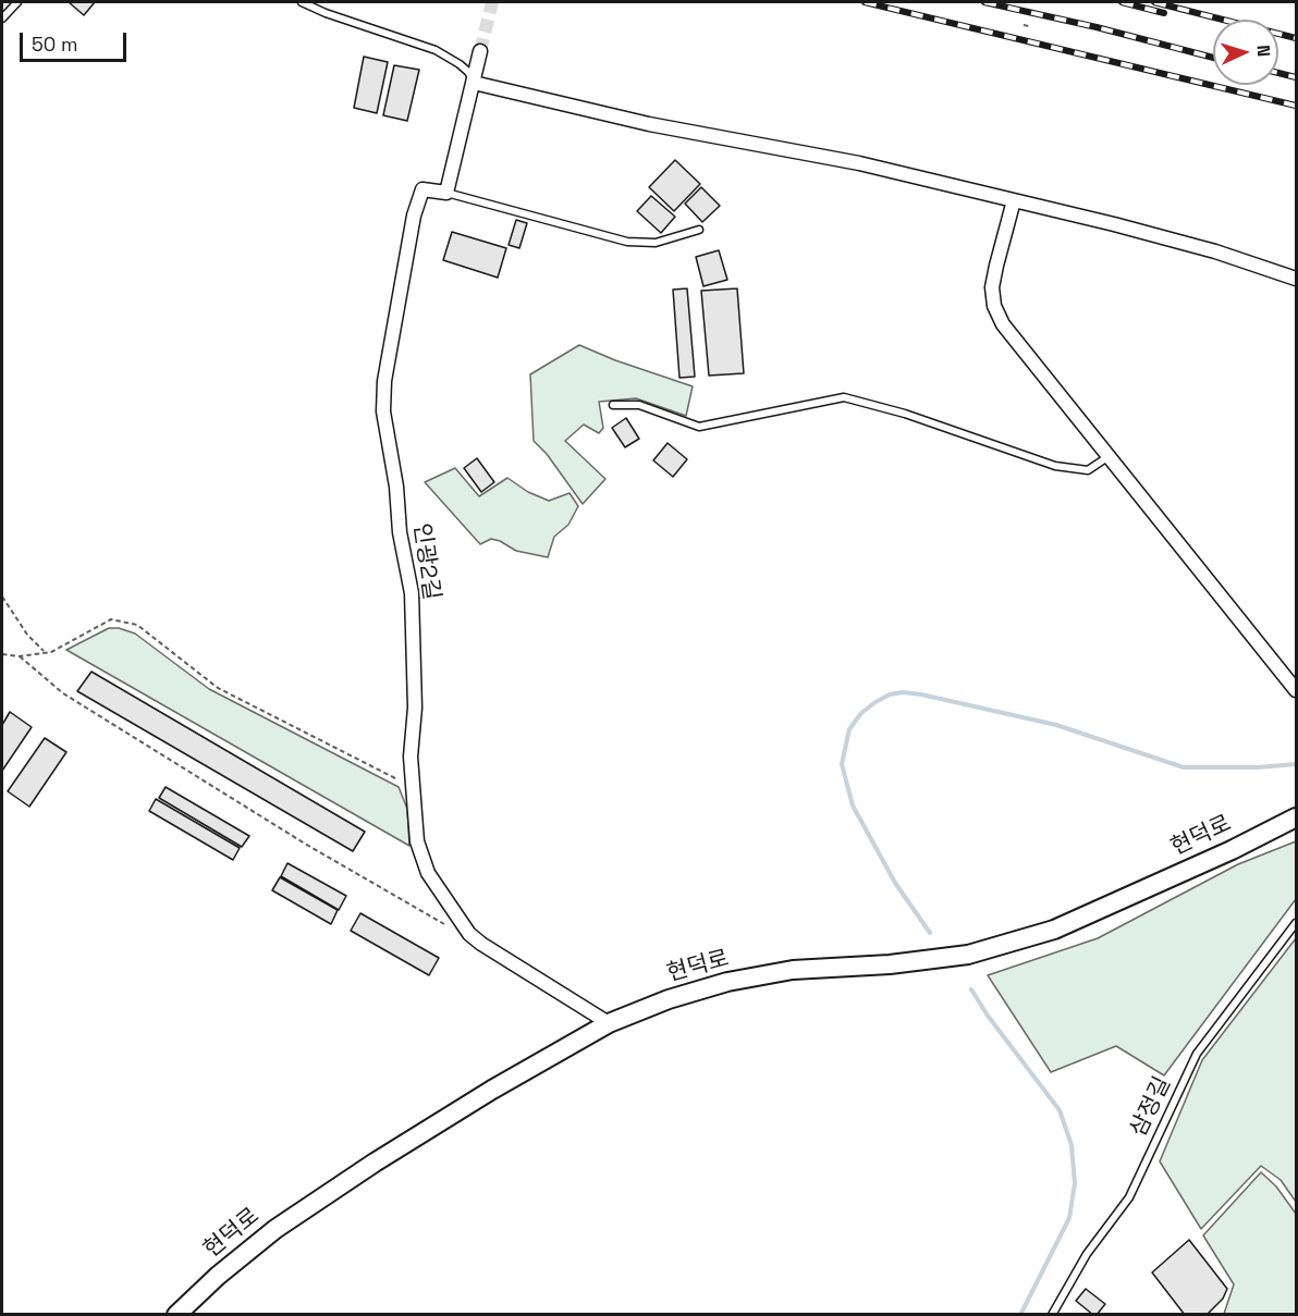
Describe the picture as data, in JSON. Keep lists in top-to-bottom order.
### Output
{
  "streets": {
    "main road": ["현덕로"],
    "street": ["인광2길"],
    "lane": ["삼정길"]
  },
  "crossings": [
    ["인광2길", "현덕로"]
  ],
  "scale_bar": "50 m",
  "north": "right"
}
